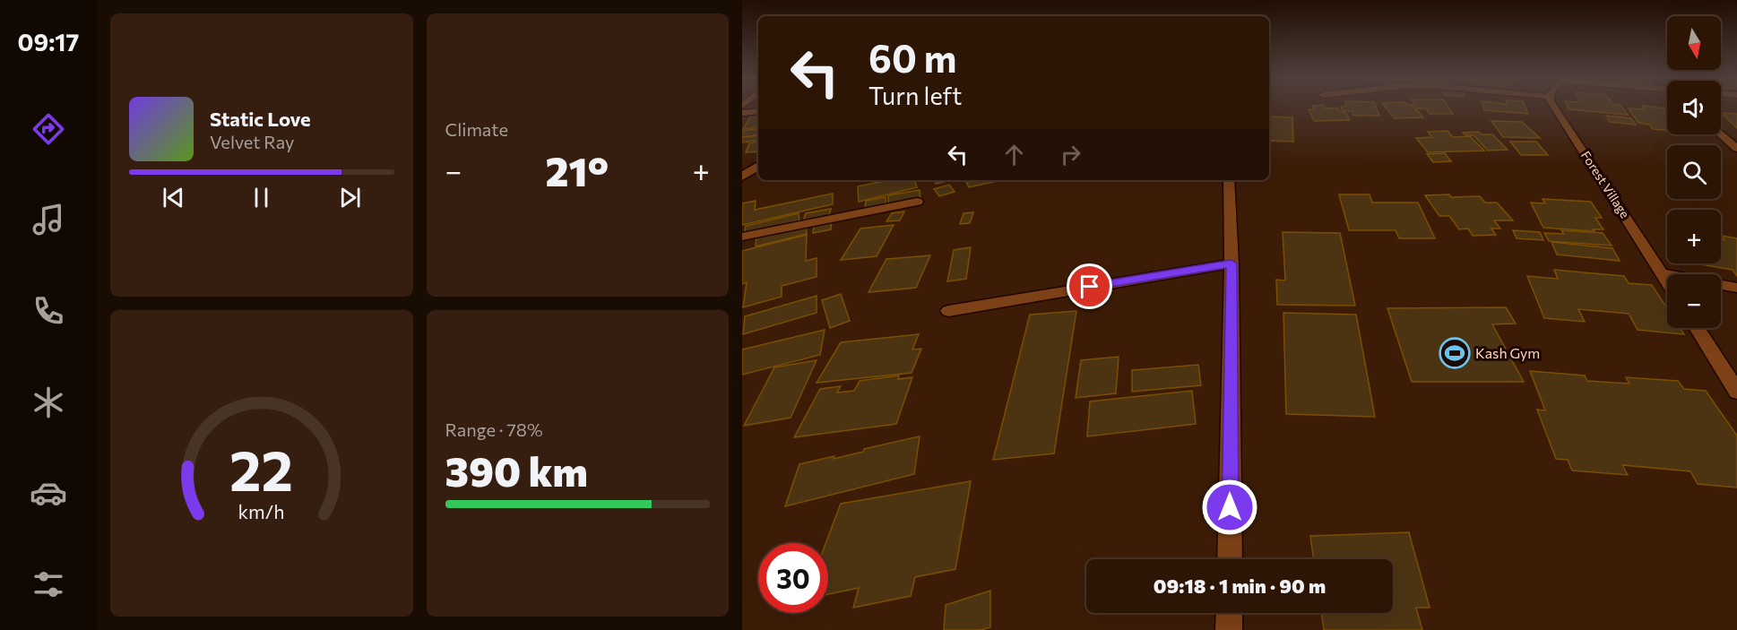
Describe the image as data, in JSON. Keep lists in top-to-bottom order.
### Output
{
  "streets": {
    "street": ["Forest Village"]
  },
  "places": {
    "sports": ["Kash Gym"]
  },
  "north": "bottom",
  "page": {
    "tabs": "09:17",
    "tile": [
      "Climate",
      ["Range · 78%", "390 km"]
    ],
    "map_buttons": ["+", "−"],
    "turn": ["60 m", "Turn left"],
    "song": ["Static Love", "Velvet Ray"],
    "heat": ["−", "21°", "+"],
    "limit": "30",
    "trip": "09:18 · 1 min · 90 m",
    "gauge": ["22", "km/h"]
  }
}
